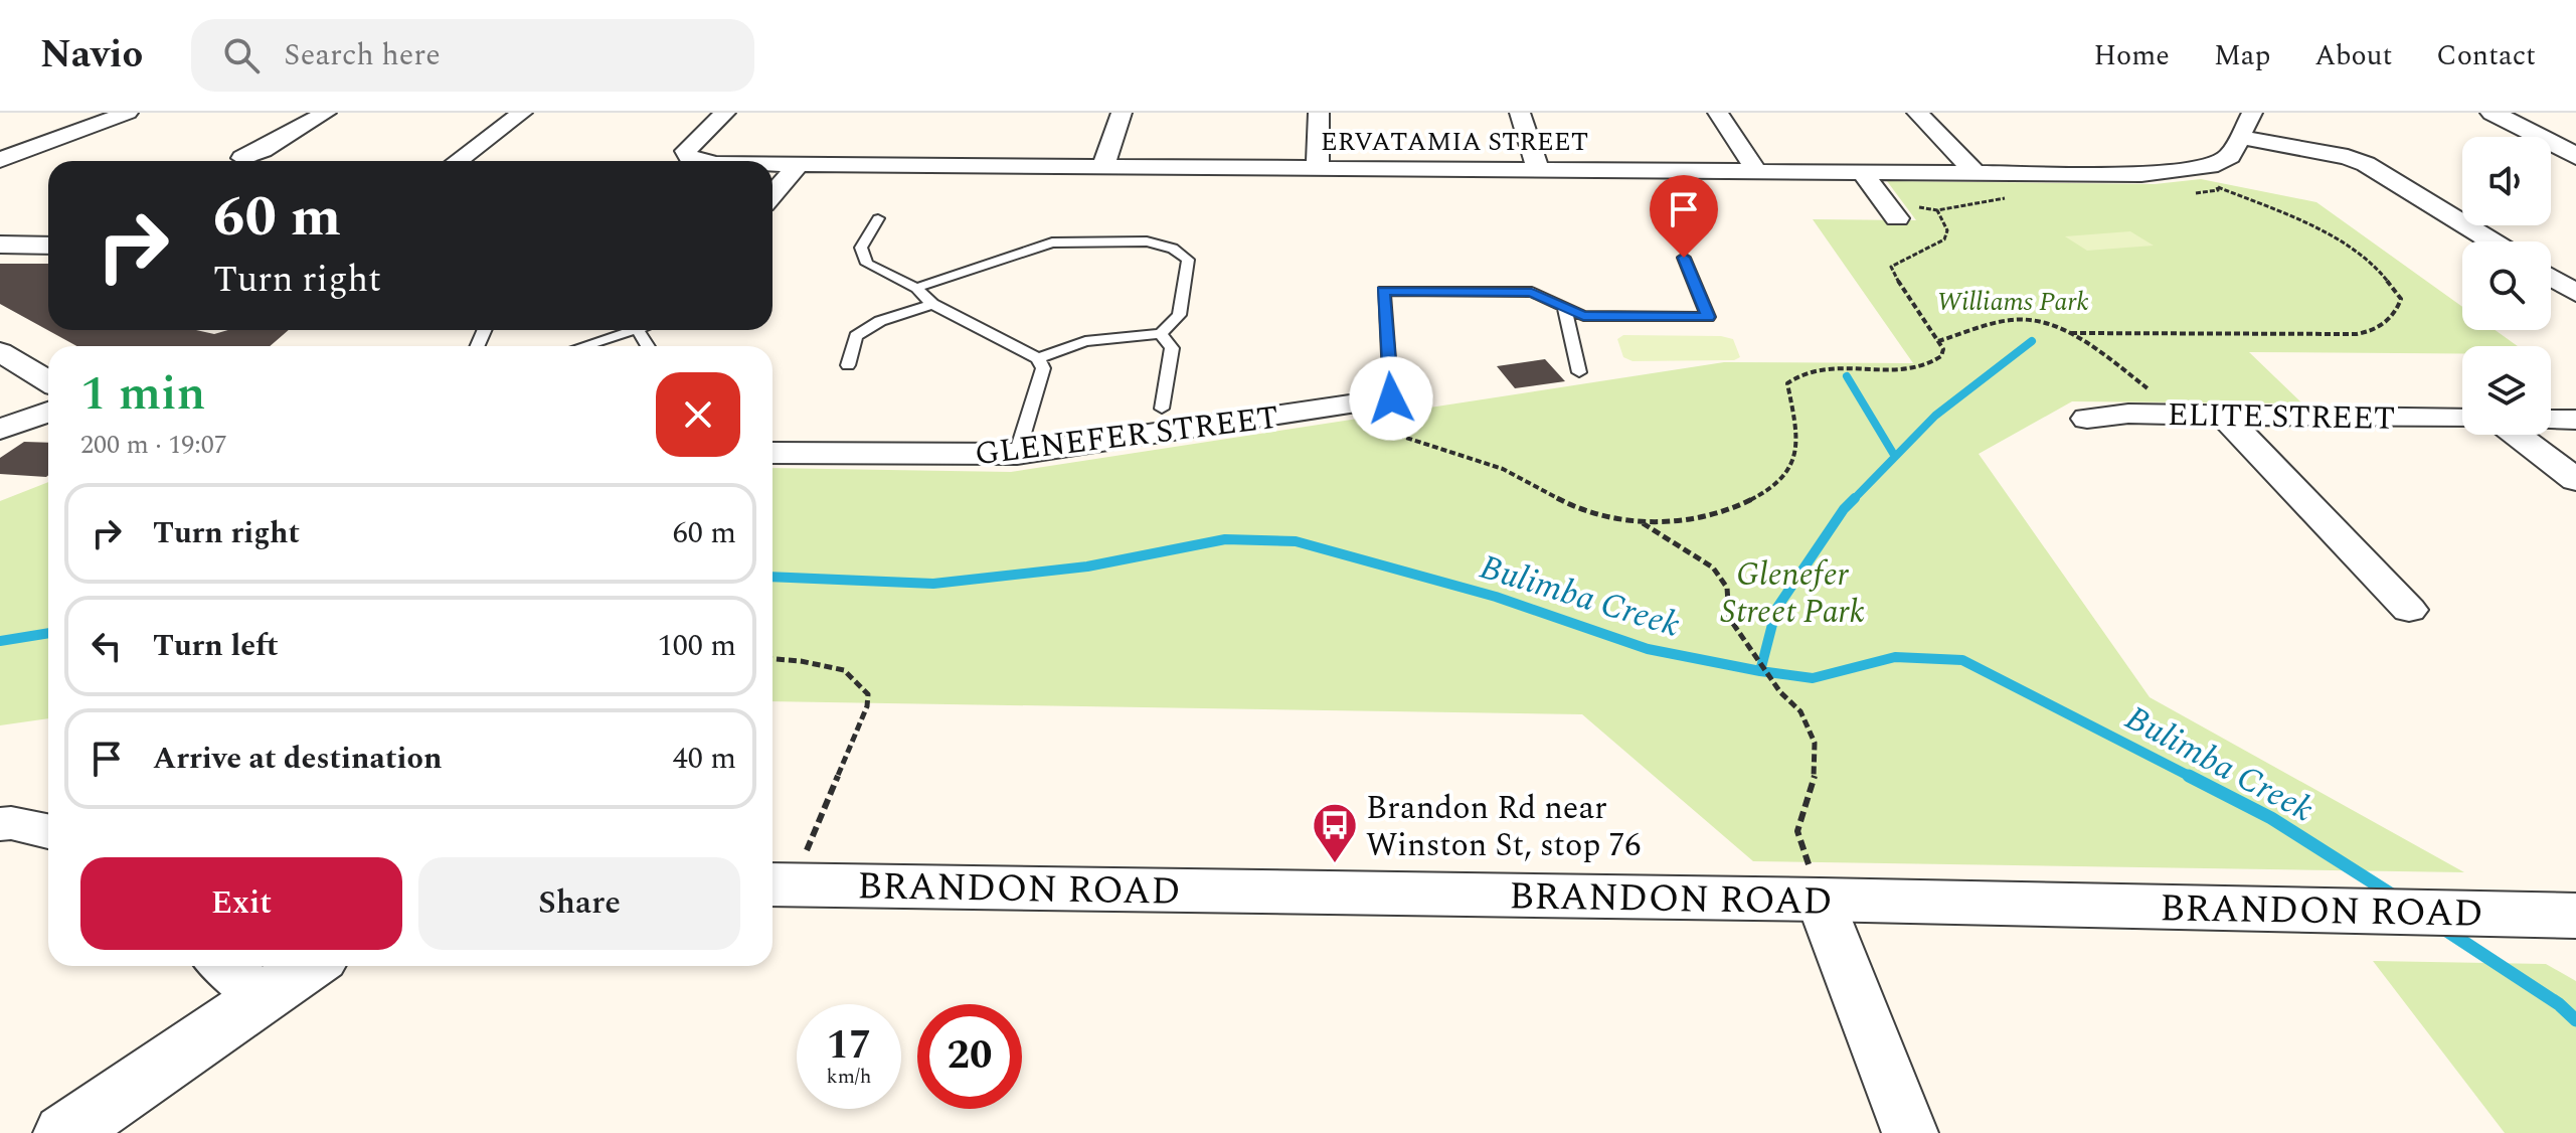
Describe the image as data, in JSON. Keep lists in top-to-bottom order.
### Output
{
  "streets": {
    "street": [
      "ERVATAMIA STREET",
      "ELITE STREET",
      "GLENEFER STREET",
      "BRANDON ROAD"
    ]
  },
  "water": ["Bulimba Creek"],
  "parks": ["Williams Park", "Glenefer Street Park"],
  "places": {
    "bus stop": ["Brandon Rd near Winston St, stop 76"]
  },
  "page": {
    "header": "Navio",
    "search": "Search here",
    "nav": [
      "Home",
      "Map",
      "About",
      "Contact"
    ],
    "turn": ["60 m", "Turn right"],
    "heading": ["1 min", "200 m · 19:07"],
    "list": [
      {
        "name": "Turn right",
        "value": "60 m"
      },
      {
        "name": "Turn left",
        "value": "100 m"
      },
      {
        "name": "Arrive at destination",
        "value": "40 m"
      }
    ],
    "buttons": ["Exit", "Share"],
    "speed": "17 km/h",
    "limit": "20"
  }
}
